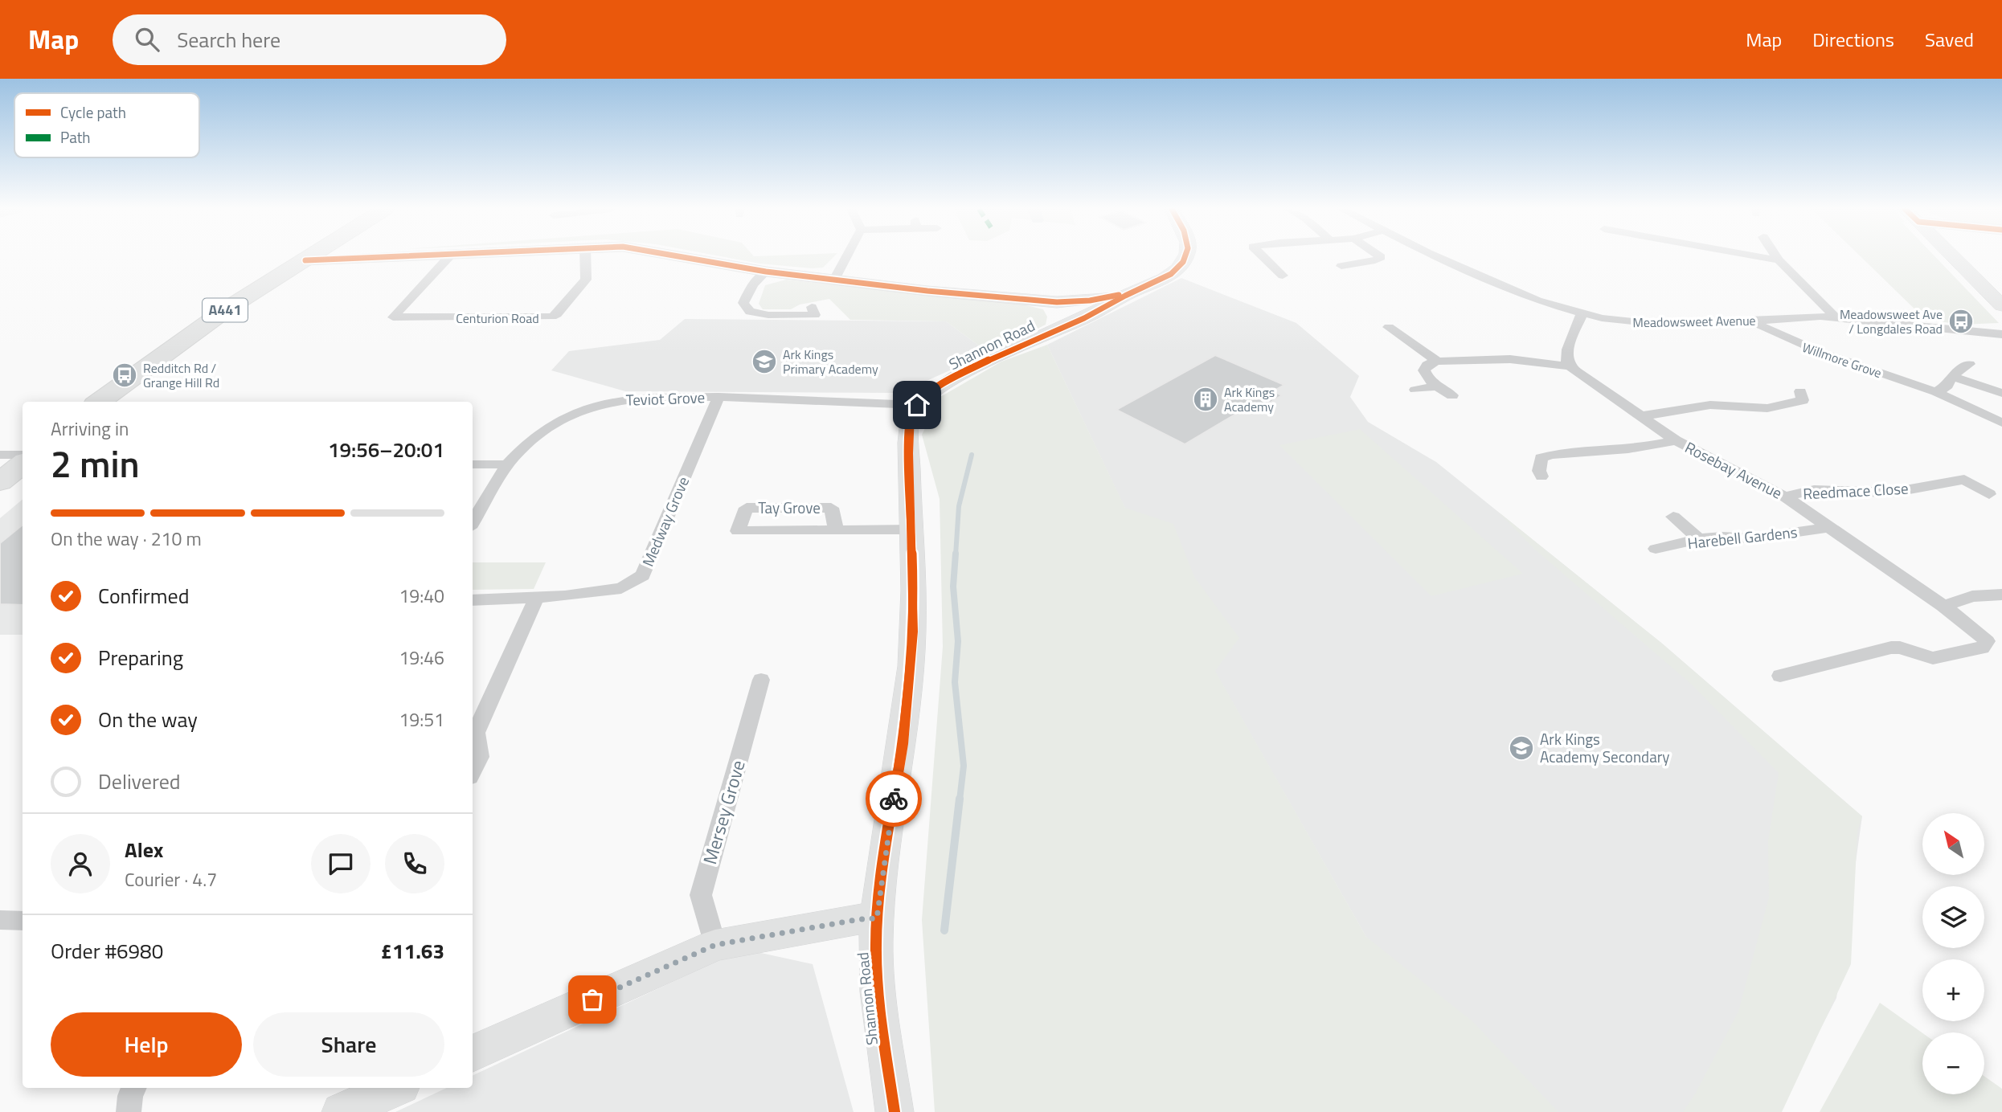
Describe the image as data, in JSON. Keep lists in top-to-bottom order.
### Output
{
  "streets": {
    "highway": ["A441"],
    "street": [
      "Centurion Road",
      "Meadowsweet Avenue",
      "Shannon Road",
      "Willmore Grove",
      "Teviot Grove",
      "Rosebay Avenue",
      "Reedmace Close",
      "Tay Grove",
      "Medway Grove",
      "Harebell Gardens",
      "Mersey Grove"
    ]
  },
  "crossings": [
    ["Meadowsweet Avenue", "Willmore Grove"],
    ["Shannon Road", "Teviot Grove"],
    ["Shannon Road", "Tay Grove"],
    ["Teviot Grove", "Medway Grove"],
    ["Rosebay Avenue", "Reedmace Close"],
    ["Rosebay Avenue", "Harebell Gardens"]
  ],
  "places": {
    "bus stop": ["Meadowsweet Ave / Longdales Road", "Redditch Rd / Grange Hill Rd"],
    "school or university": ["Ark Kings Primary Academy", "Ark Kings Academy Secondary"],
    "building": ["Ark Kings Academy"]
  },
  "legend": ["Cycle path", "Path"],
  "north": "top left",
  "page": {
    "header": "Map",
    "search": "Search here",
    "nav": ["Map", "Directions", "Saved"],
    "heading": ["2 min", "Arriving in", "19:56–20:01"],
    "panel": [
      "Alex",
      "Courier · 4.7",
      "Order #6980",
      "£11.63"
    ],
    "bar": "On the way · 210 m",
    "list": [
      ["Confirmed", "19:40"],
      ["Preparing", "19:46"],
      ["On the way", "19:51"],
      "Delivered"
    ],
    "map_buttons": ["+", "−"],
    "buttons": ["Help", "Share"]
  }
}
